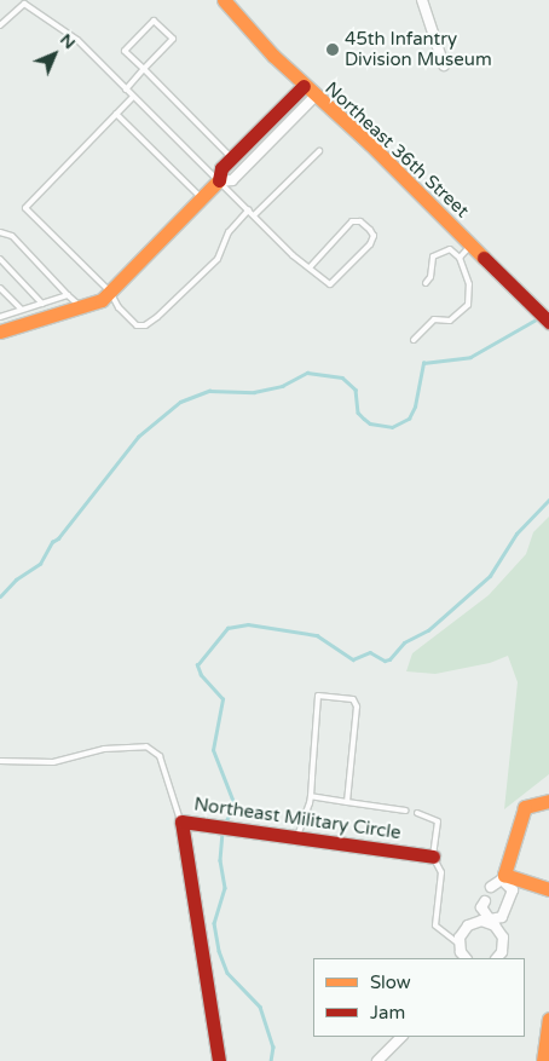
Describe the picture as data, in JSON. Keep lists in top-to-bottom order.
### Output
{
  "streets": {
    "street": ["Northeast 36th Street", "Northeast Military Circle"]
  },
  "places": ["45th Infantry Division Museum"],
  "legend": ["Slow", "Jam"],
  "north": "top right"
}
